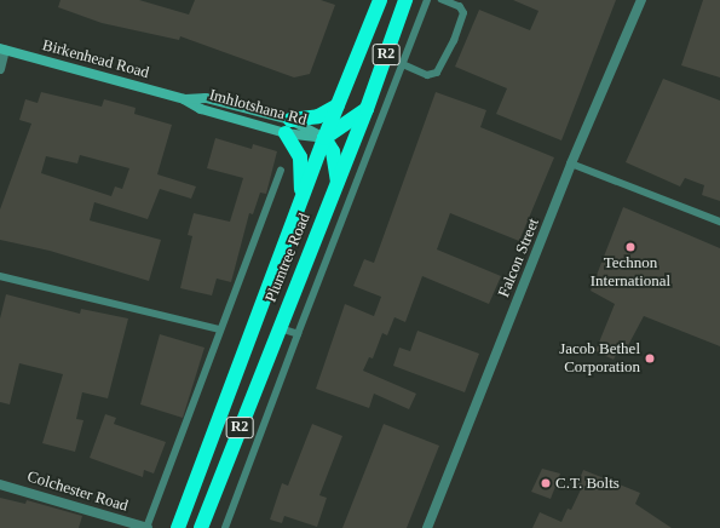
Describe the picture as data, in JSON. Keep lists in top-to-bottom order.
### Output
{
  "streets": {
    "highway": ["R2", "Plumtree Road"],
    "street": [
      "Birkenhead Road",
      "Imhlotshana Rd",
      "Falcon Street",
      "Colchester Road"
    ]
  },
  "crossings": [
    ["Birkenhead Road", "Imhlotshana Rd"],
    ["Imhlotshana Rd", "Plumtree Road"]
  ],
  "places": ["Technon International", "Jacob Bethel Corporation", "C.T. Bolts"]
}
